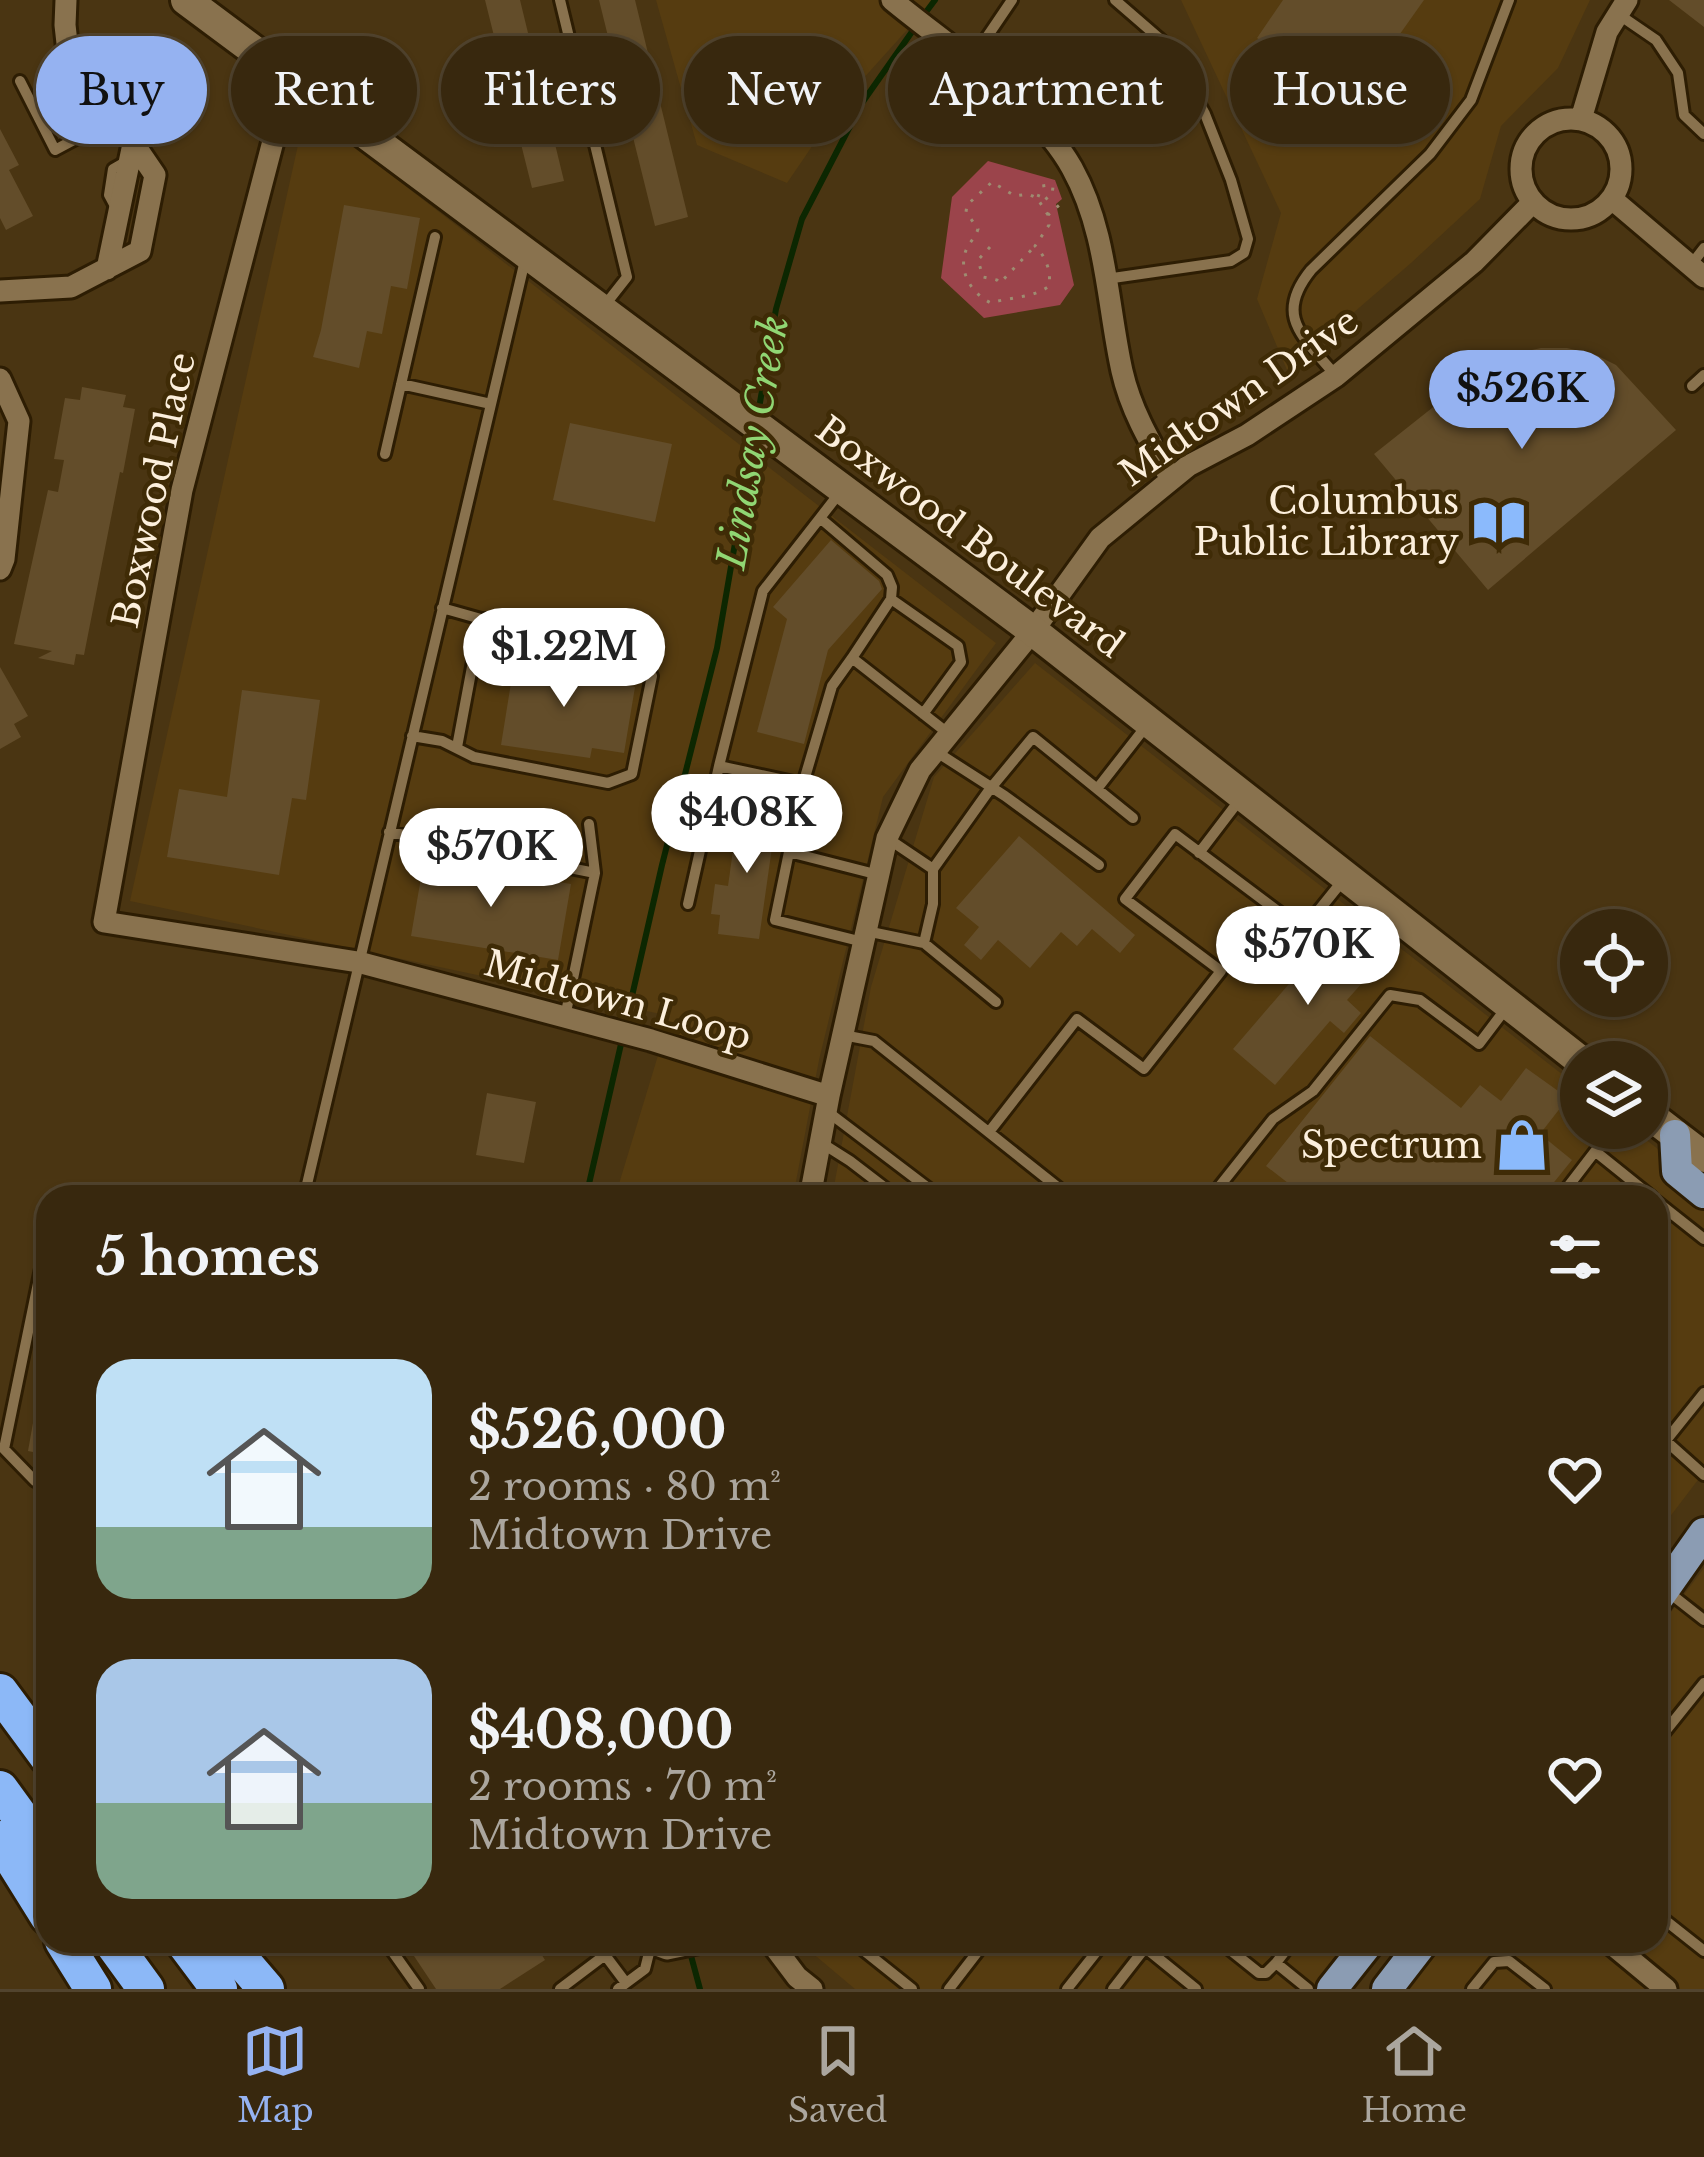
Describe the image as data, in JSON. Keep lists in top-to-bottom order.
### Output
{
  "streets": {
    "street": [
      "Midtown Drive",
      "Boxwood Place",
      "Boxwood Boulevard",
      "Midtown Loop"
    ]
  },
  "crossings": [
    ["Midtown Drive", "Boxwood Boulevard"],
    ["Midtown Drive", "Midtown Loop"],
    ["Boxwood Place", "Midtown Loop"]
  ],
  "water": ["Lindsay Creek"],
  "places": {
    "library": ["Columbus Public Library"],
    "shop": ["Spectrum"]
  },
  "page": {
    "chip": [
      "Buy",
      "Rent",
      "Filters",
      "New",
      "Apartment",
      "House"
    ],
    "price": [
      "$526K",
      "$1.22M",
      "$408K",
      "$570K",
      "$570K"
    ],
    "heading": "5 homes",
    "list": [
      {
        "name": "$526,000",
        "note": "2 rooms · 80 m² · Midtown Drive"
      },
      {
        "name": "$408,000",
        "note": "2 rooms · 70 m² · Midtown Drive"
      }
    ],
    "tabs": ["Map", "Saved", "Home"]
  }
}
